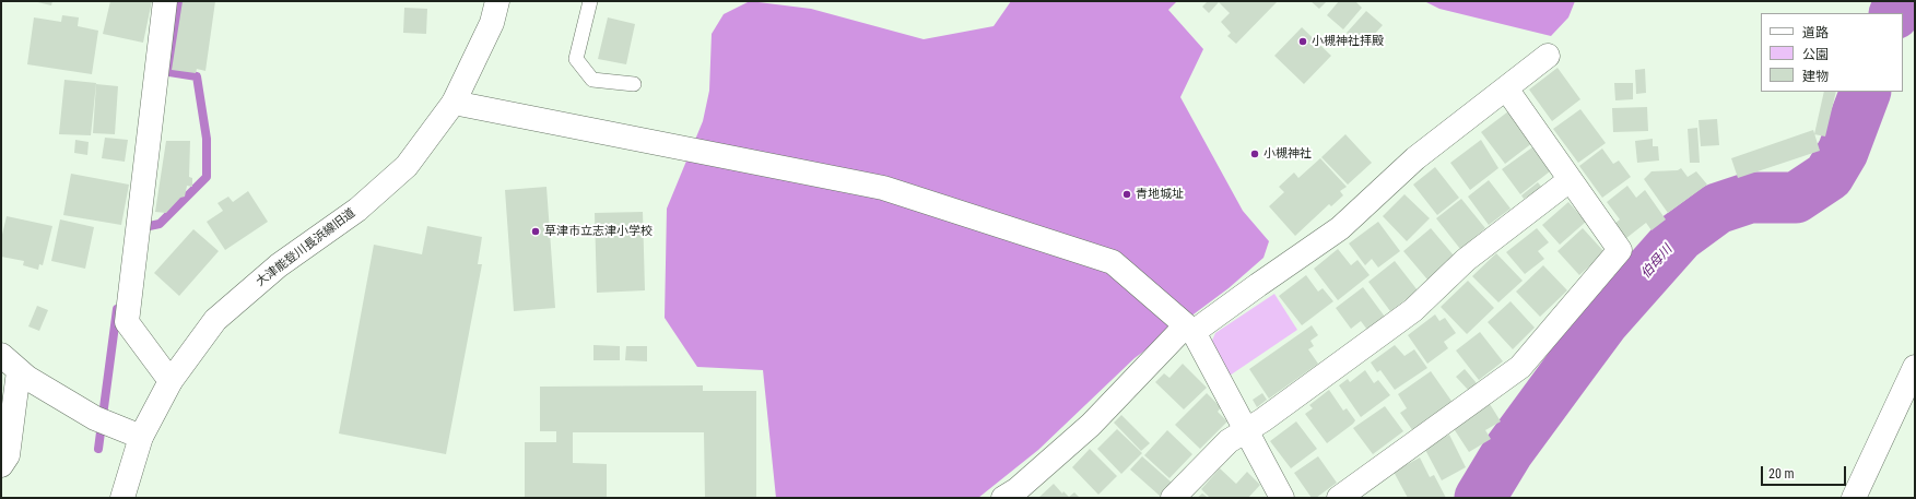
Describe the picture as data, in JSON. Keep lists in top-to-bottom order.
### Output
{
  "streets": {
    "street": ["大津能登川長浜線旧道"]
  },
  "water": ["伯母川"],
  "places": [
    "小槻神社拝殿",
    "小槻神社",
    "青地城址",
    "草津市立志津小学校"
  ],
  "legend": ["道路", "公園", "建物"],
  "scale_bar": "20 m"
}
